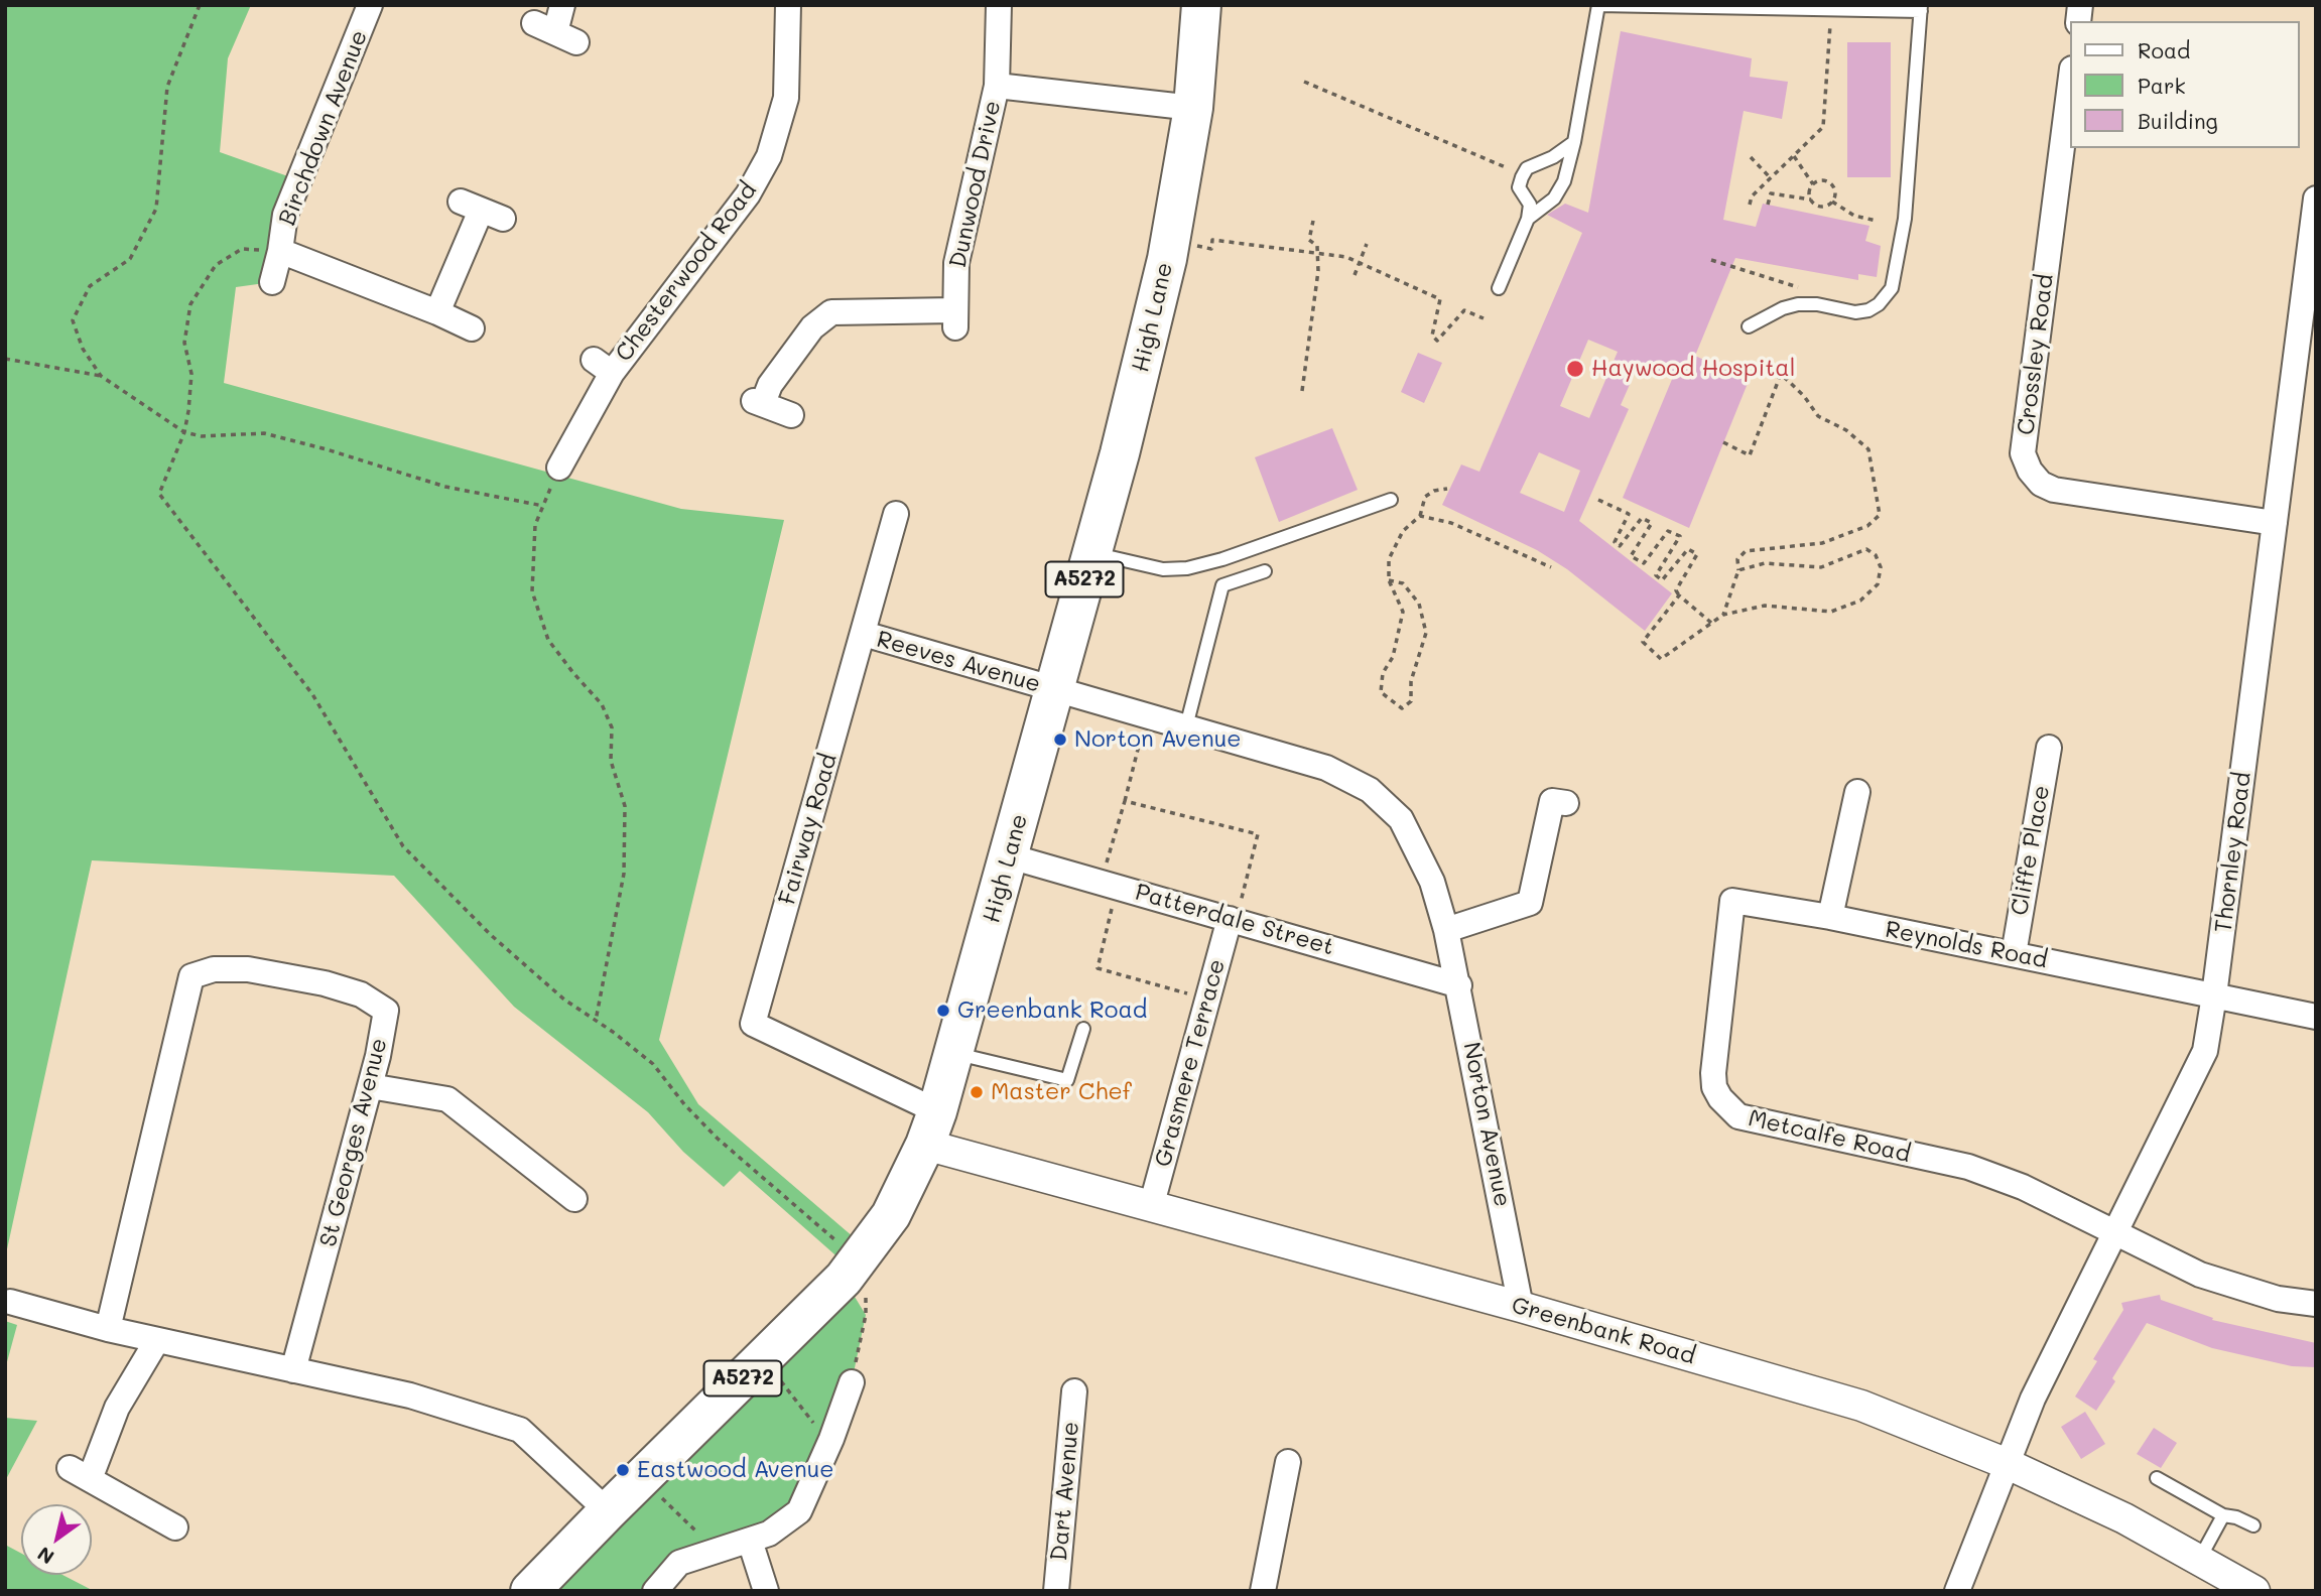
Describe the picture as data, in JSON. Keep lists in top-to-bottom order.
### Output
{
  "streets": {
    "main road": ["High Lane", "A5272"],
    "street": [
      "Birchdown Avenue",
      "Dunwood Drive",
      "Chesterwood Road",
      "Crossley Road",
      "Reeves Avenue",
      "Fairway Road",
      "Cliffe Place",
      "Thornley Road",
      "Patterdale Street",
      "Reynolds Road",
      "Grasmere Terrace",
      "Norton Avenue",
      "Metcalfe Road",
      "St Georges Avenue",
      "Greenbank Road",
      "Dart Avenue"
    ]
  },
  "crossings": [
    ["Dunwood Drive", "High Lane"],
    ["High Lane", "Reeves Avenue"],
    ["High Lane", "Fairway Road"],
    ["High Lane", "Patterdale Street"],
    ["High Lane", "Norton Avenue"],
    ["High Lane", "Greenbank Road"],
    ["Crossley Road", "Thornley Road"],
    ["Reeves Avenue", "Fairway Road"],
    ["Reeves Avenue", "Norton Avenue"],
    ["Fairway Road", "Greenbank Road"],
    ["Cliffe Place", "Reynolds Road"],
    ["Thornley Road", "Reynolds Road"],
    ["Thornley Road", "Metcalfe Road"],
    ["Thornley Road", "Greenbank Road"],
    ["Patterdale Street", "Grasmere Terrace"],
    ["Patterdale Street", "Norton Avenue"],
    ["Reynolds Road", "Metcalfe Road"],
    ["Grasmere Terrace", "Greenbank Road"],
    ["Norton Avenue", "Greenbank Road"]
  ],
  "places": [
    "Haywood Hospital",
    "Norton Avenue",
    "Greenbank Road",
    "Master Chef",
    "Eastwood Avenue"
  ],
  "legend": ["Road", "Park", "Building"],
  "north": "bottom left"
}
